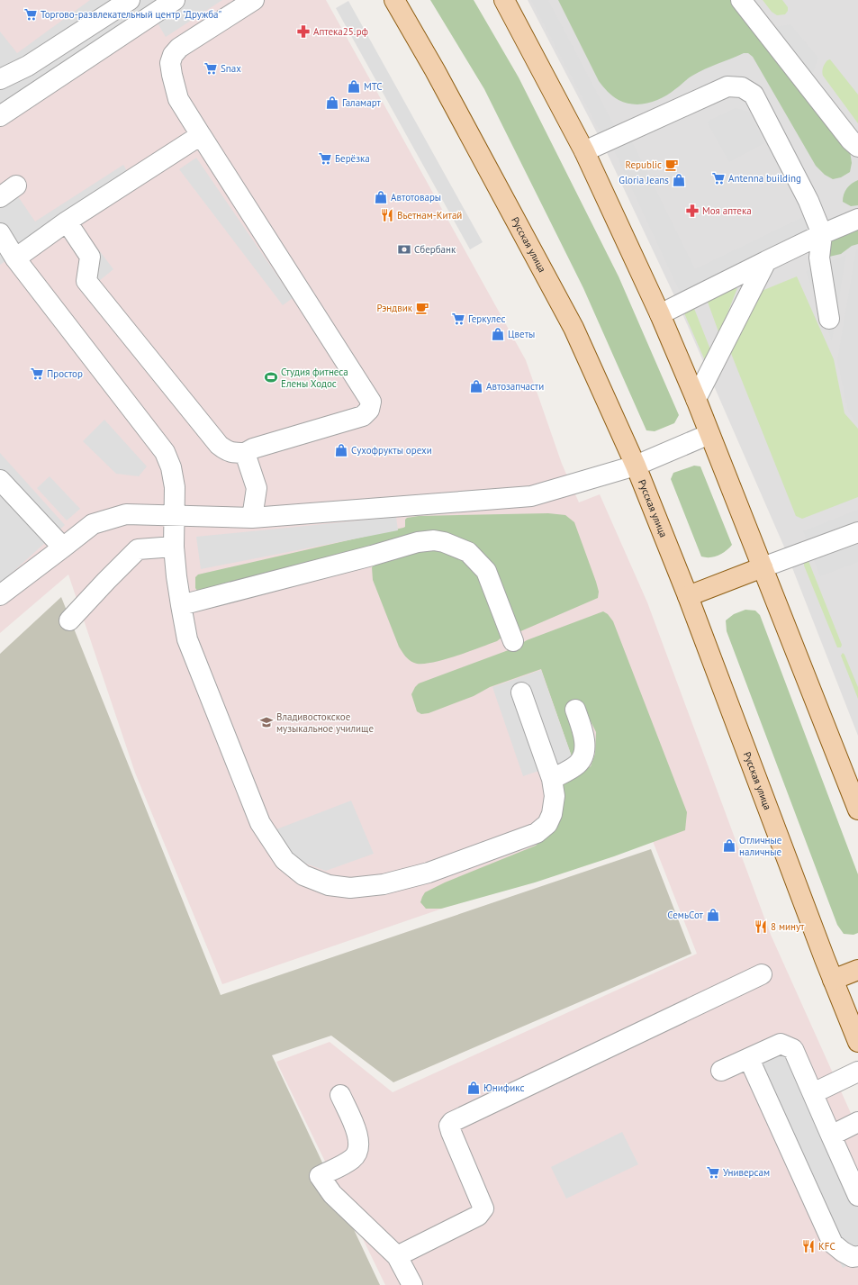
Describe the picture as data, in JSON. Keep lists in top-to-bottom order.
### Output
{
  "streets": {
    "main road": ["Русская улица"]
  },
  "places": {
    "supermarket": [
      "Торгово-развлекательный центр \"Дружба\"",
      "Snax",
      "Берёзка",
      "Antenna building",
      "Геркулес",
      "Простор",
      "Универсам"
    ],
    "pharmacy": ["Аптека25.рф", "Моя аптека"],
    "shop": [
      "МТС",
      "Галамарт",
      "Gloria Jeans",
      "Автотовары",
      "Цветы",
      "Автозапчасти",
      "Сухофрукты орехи",
      "Отличные наличные",
      "СемьСот",
      "Юнификс"
    ],
    "cafe": ["Republic", "Рэндвик"],
    "restaurant": ["Вьетнам-Китай", "8 минут", "KFC"],
    "bank": ["Сбербанк"],
    "sports": ["Студия фитнеса Елены Ходос"],
    "school or university": ["Владивостокское музыкальное училище"]
  }
}
